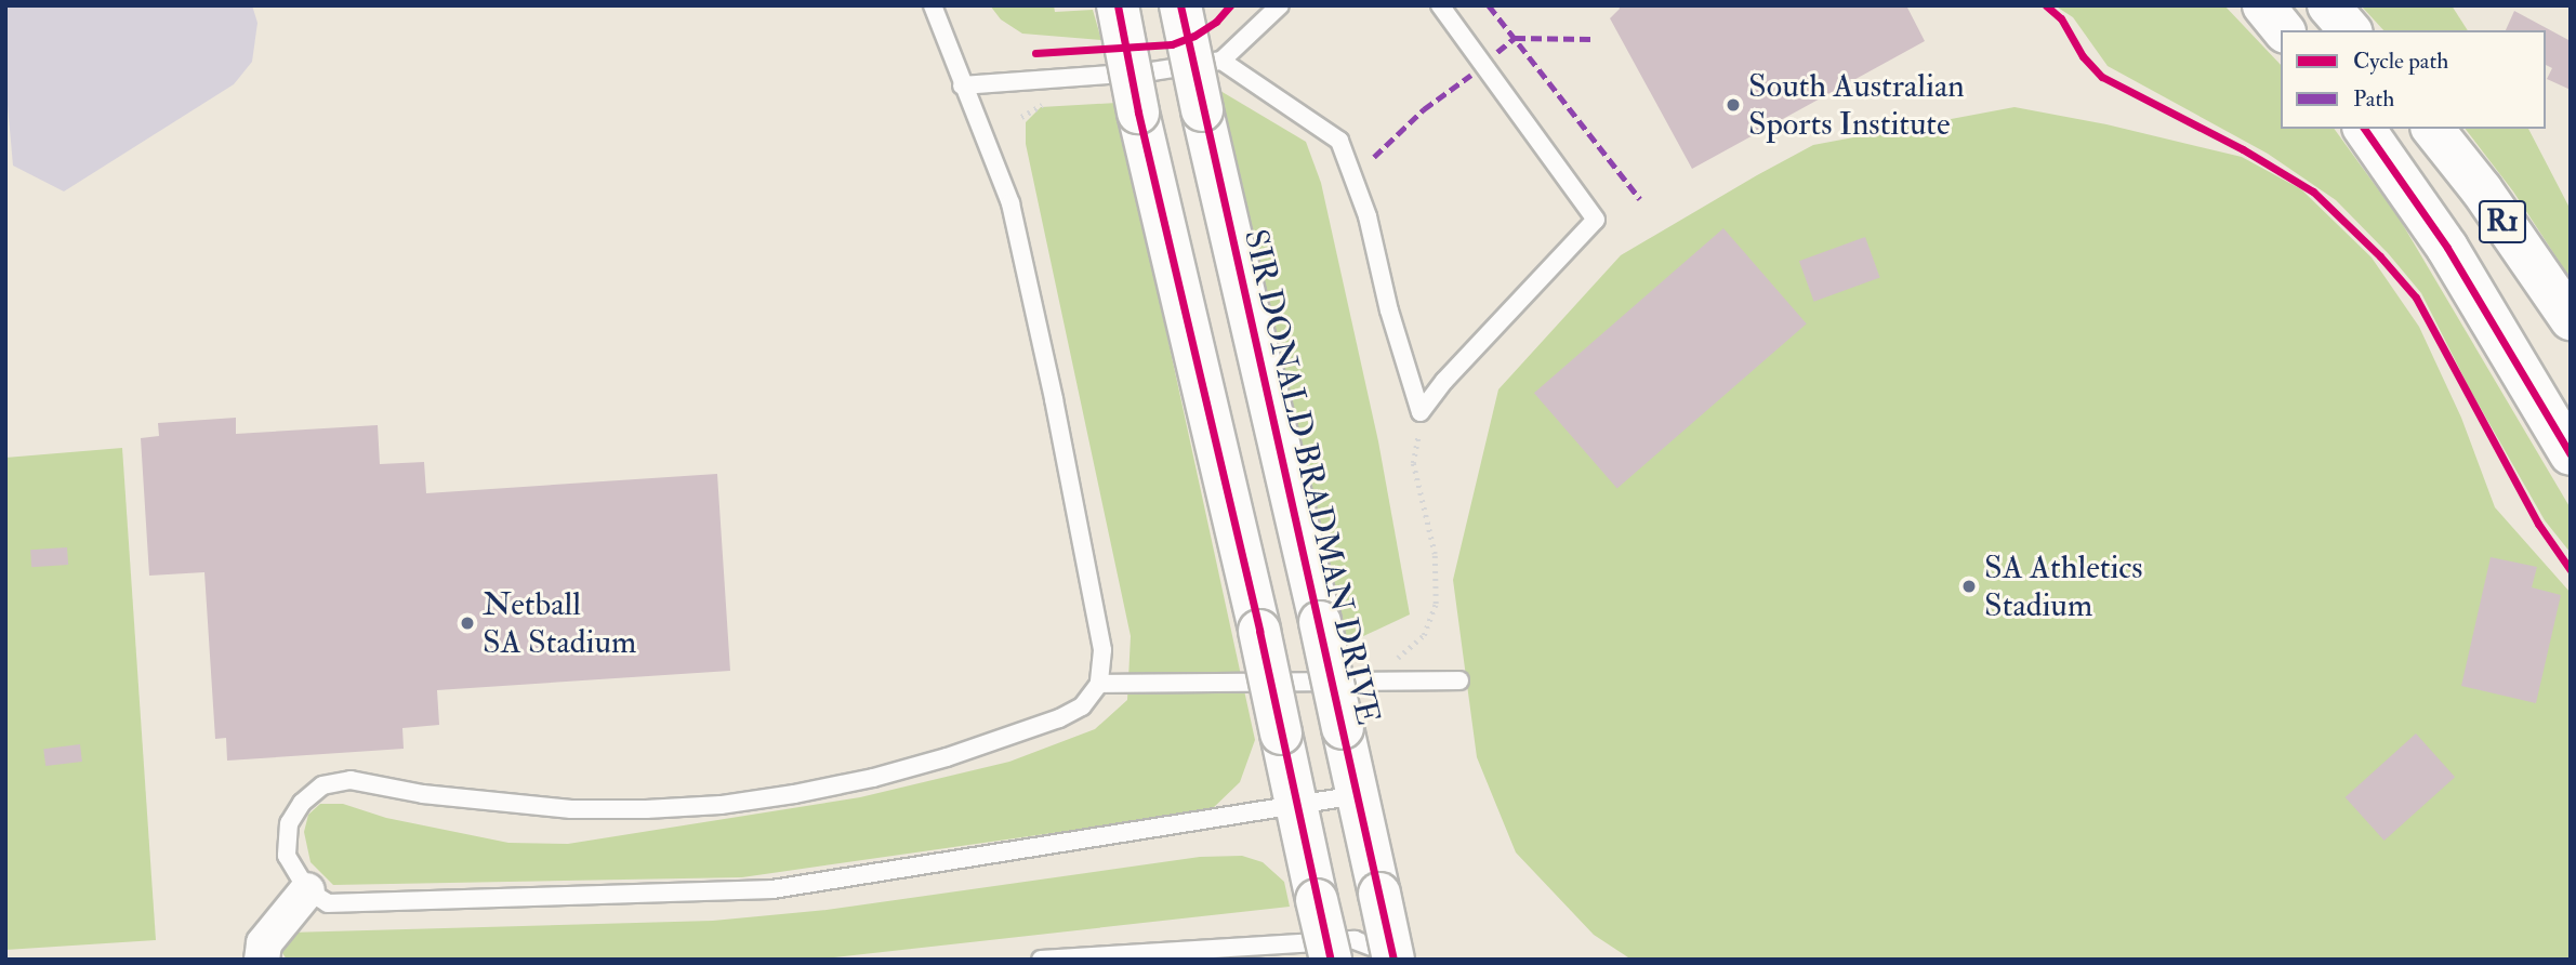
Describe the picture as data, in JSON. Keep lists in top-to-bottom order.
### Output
{
  "streets": {
    "main road": ["R1", "SIR DONALD BRADMAN DRIVE"]
  },
  "places": ["South Australian Sports Institute", "SA Athletics Stadium", "Netball SA Stadium"],
  "legend": ["Cycle path", "Path"]
}
